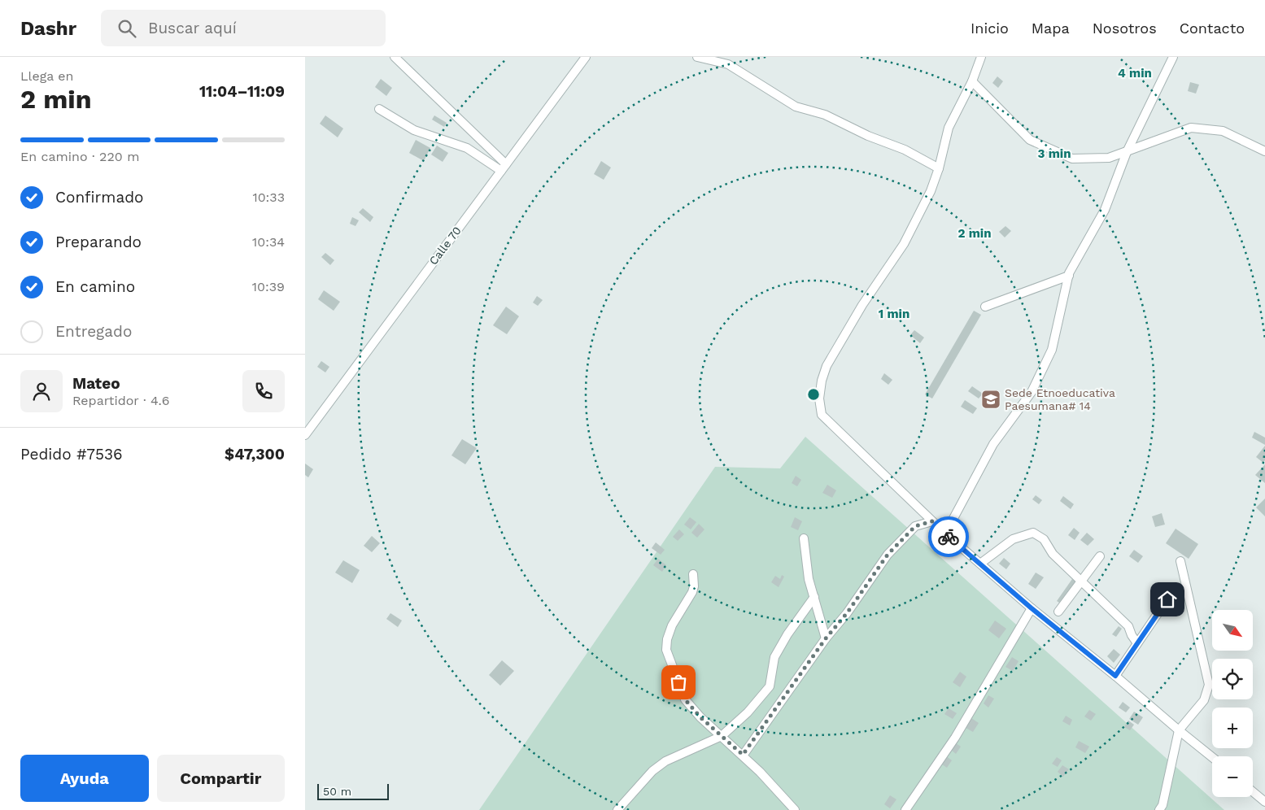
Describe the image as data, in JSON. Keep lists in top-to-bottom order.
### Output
{
  "streets": {
    "street": ["Calle 70"]
  },
  "places": {
    "school or university": ["Sede Etnoeducativa Paesumana# 14"]
  },
  "scale_bar": "50 m",
  "north": "bottom right",
  "page": {
    "header": "Dashr",
    "search": "Buscar aquí",
    "nav": [
      "Inicio",
      "Mapa",
      "Nosotros",
      "Contacto"
    ],
    "heading": ["2 min", "Llega en", "11:04–11:09"],
    "panel": [
      "Mateo",
      "Repartidor · 4.6",
      "Pedido #7536",
      "$47,300"
    ],
    "bar": "En camino · 220 m",
    "list": [
      ["Confirmado", "10:33"],
      ["Preparando", "10:34"],
      ["En camino", "10:39"],
      "Entregado"
    ],
    "map_buttons": ["+", "−"],
    "buttons": ["Ayuda", "Compartir"],
    "scale": "50 m"
  },
  "rings": [
    "4 min",
    "3 min",
    "2 min",
    "1 min"
  ]
}
